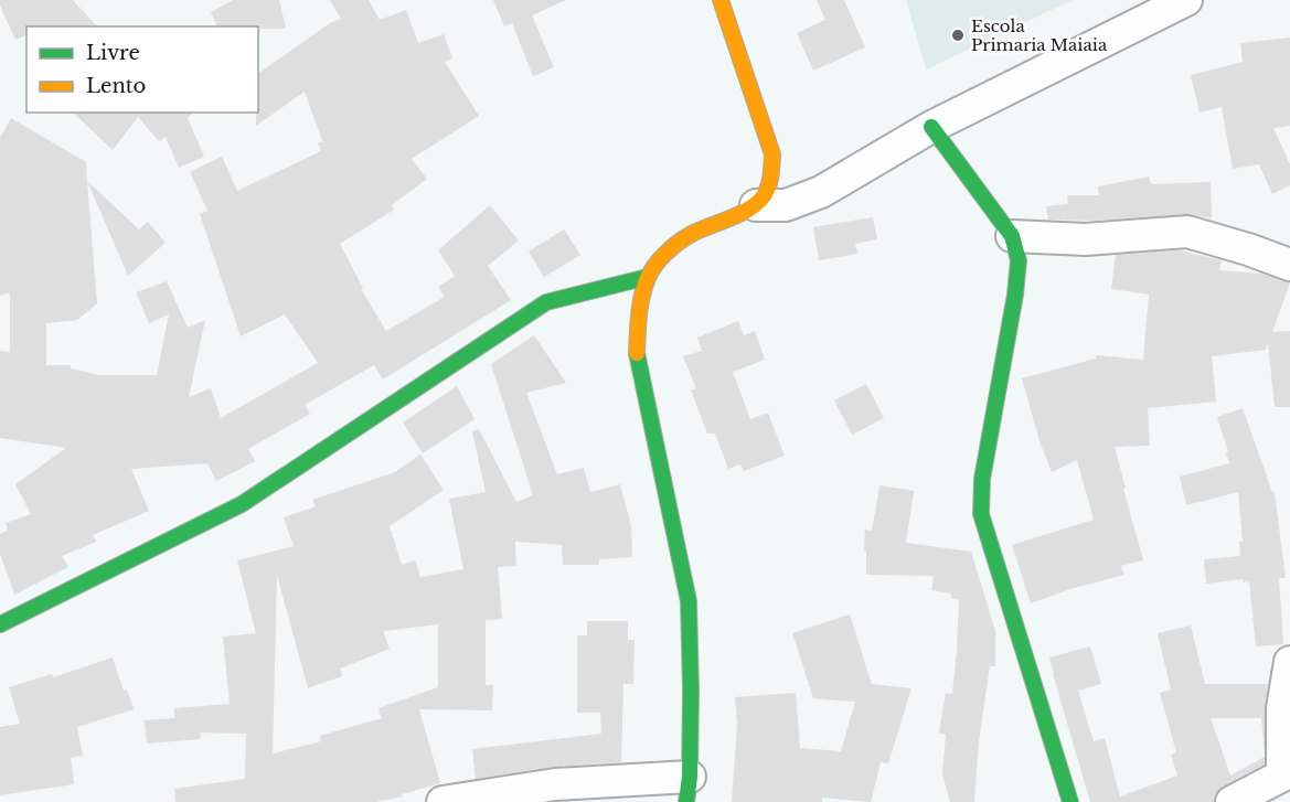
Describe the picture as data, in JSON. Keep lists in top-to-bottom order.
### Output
{
  "places": ["Escola Primaria Maiaia"],
  "legend": ["Livre", "Lento"]
}
